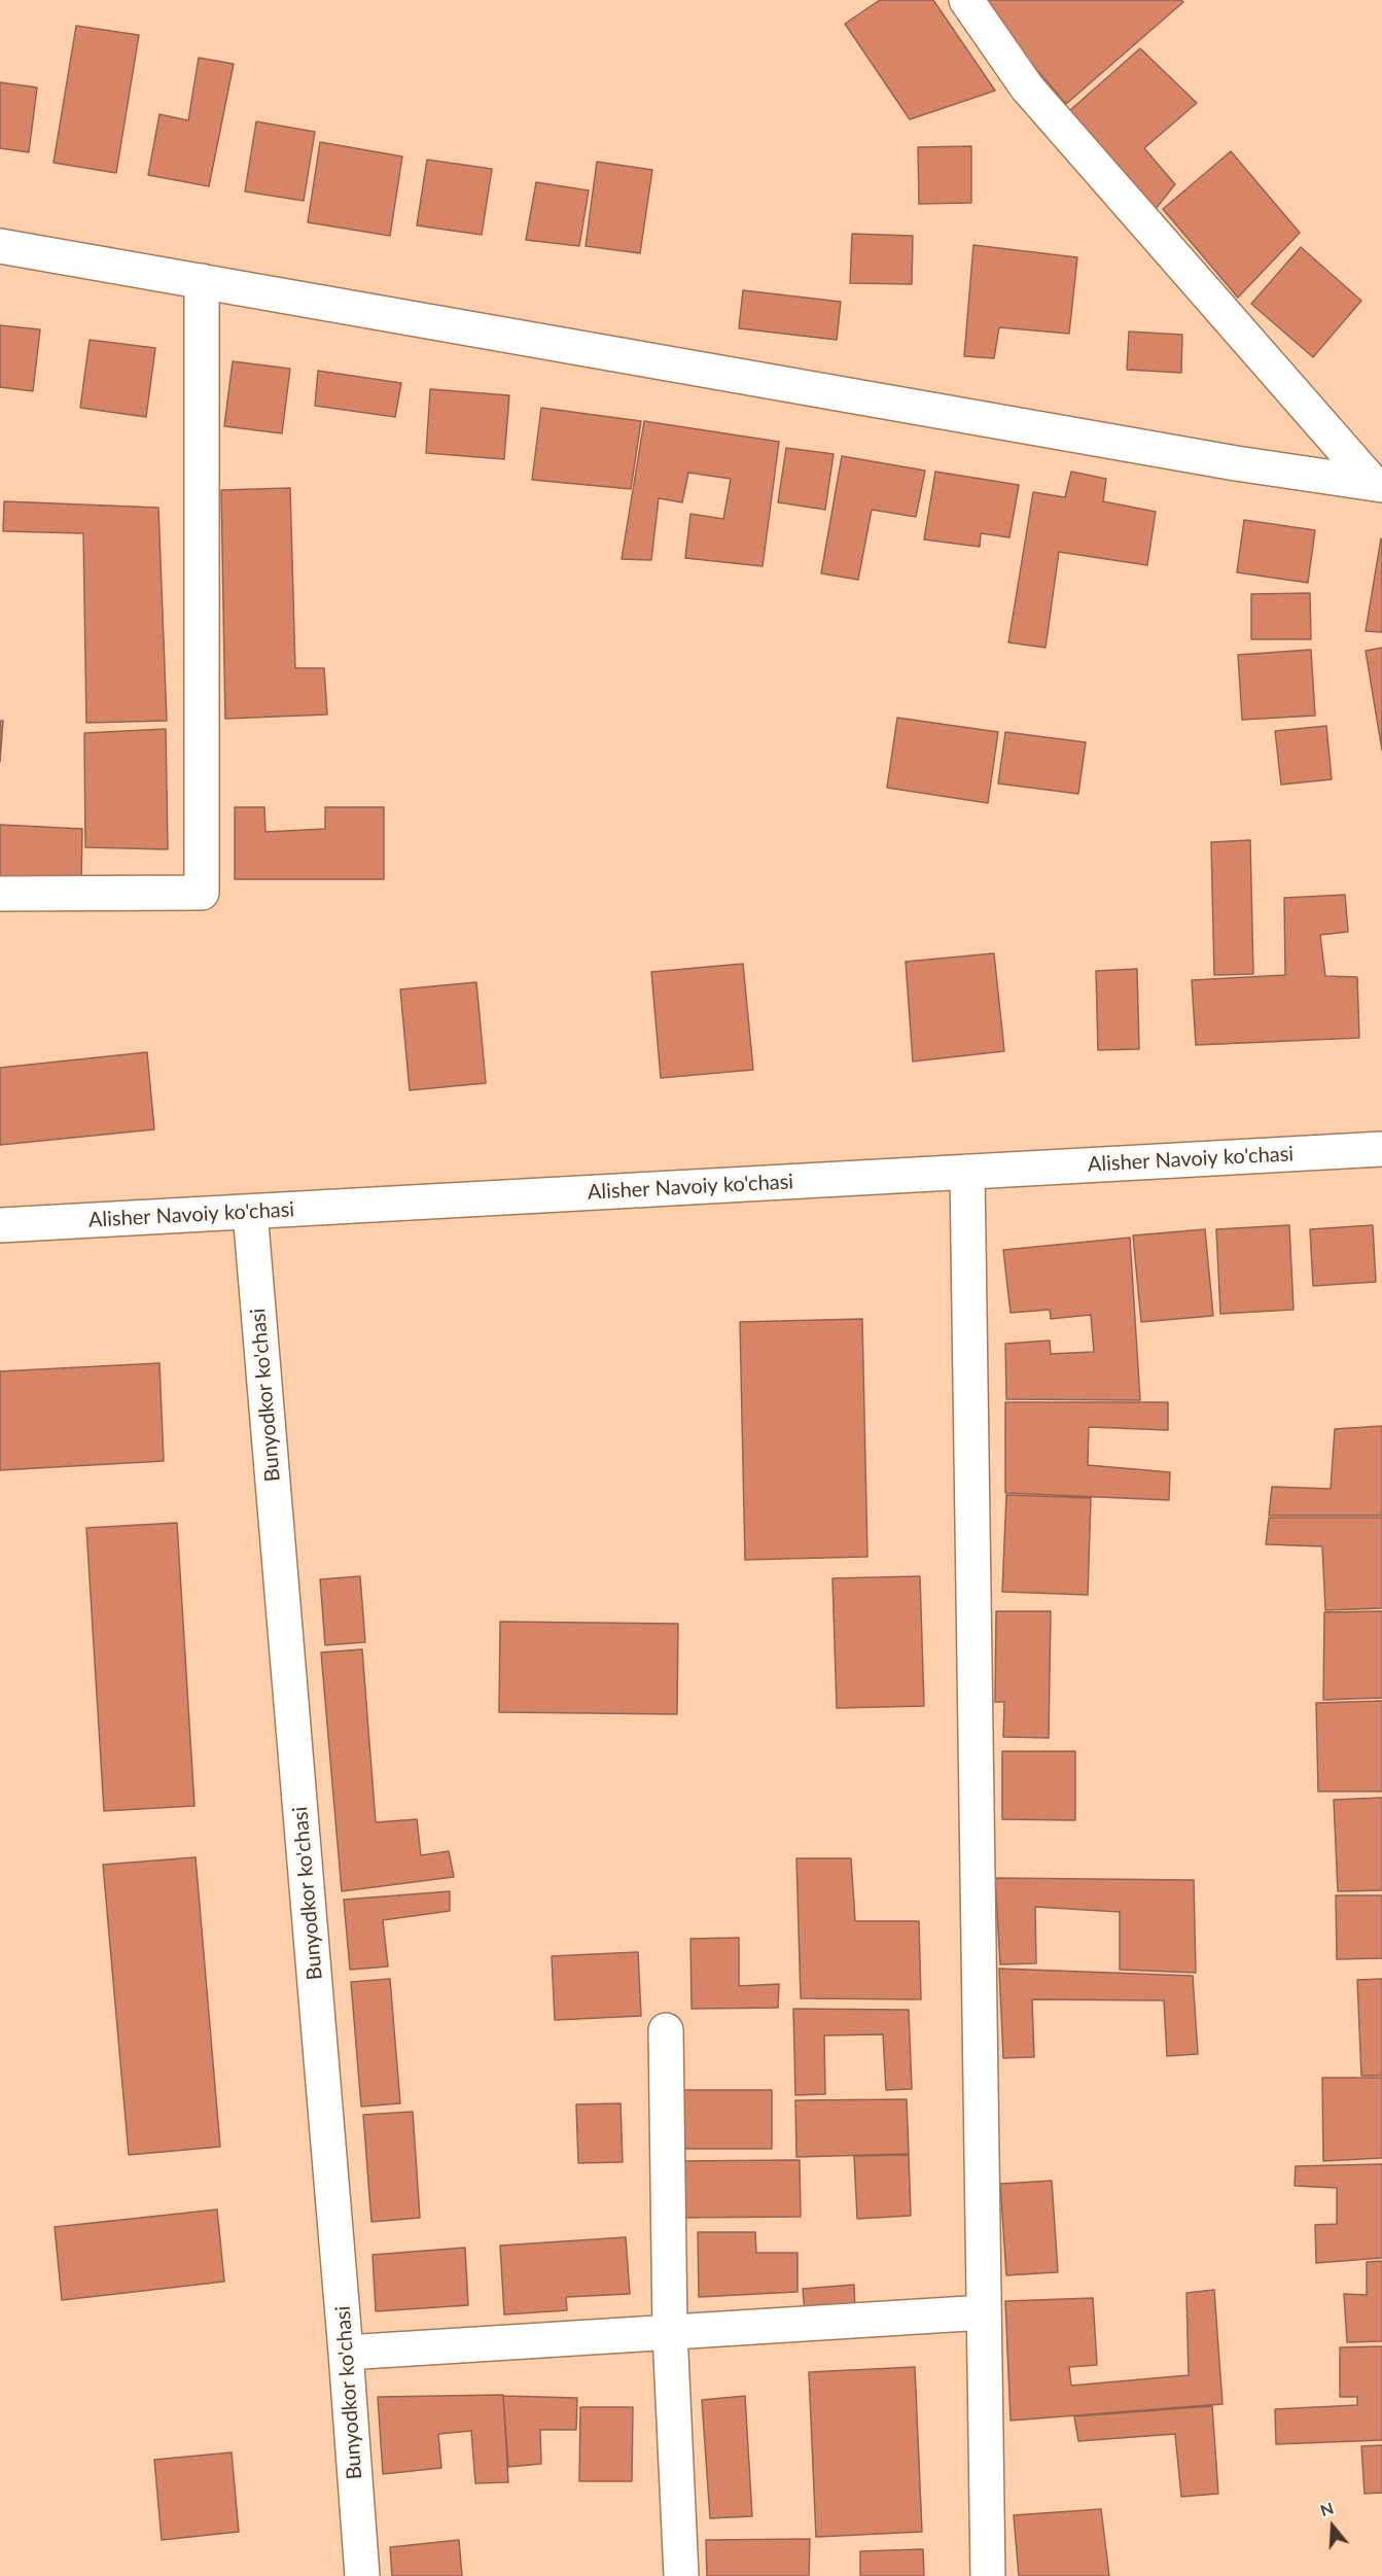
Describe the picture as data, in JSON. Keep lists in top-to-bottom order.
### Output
{
  "streets": {
    "street": ["Alisher Navoiy ko'chasi", "Bunyodkor ko'chasi"]
  },
  "crossings": [
    ["Alisher Navoiy ko'chasi", "Bunyodkor ko'chasi"]
  ],
  "north": "top"
}
